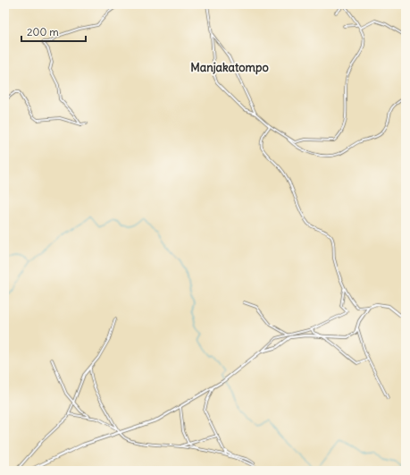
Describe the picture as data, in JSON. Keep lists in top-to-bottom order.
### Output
{
  "districts": ["Manjakatompo"],
  "scale_bar": "200 m"
}
